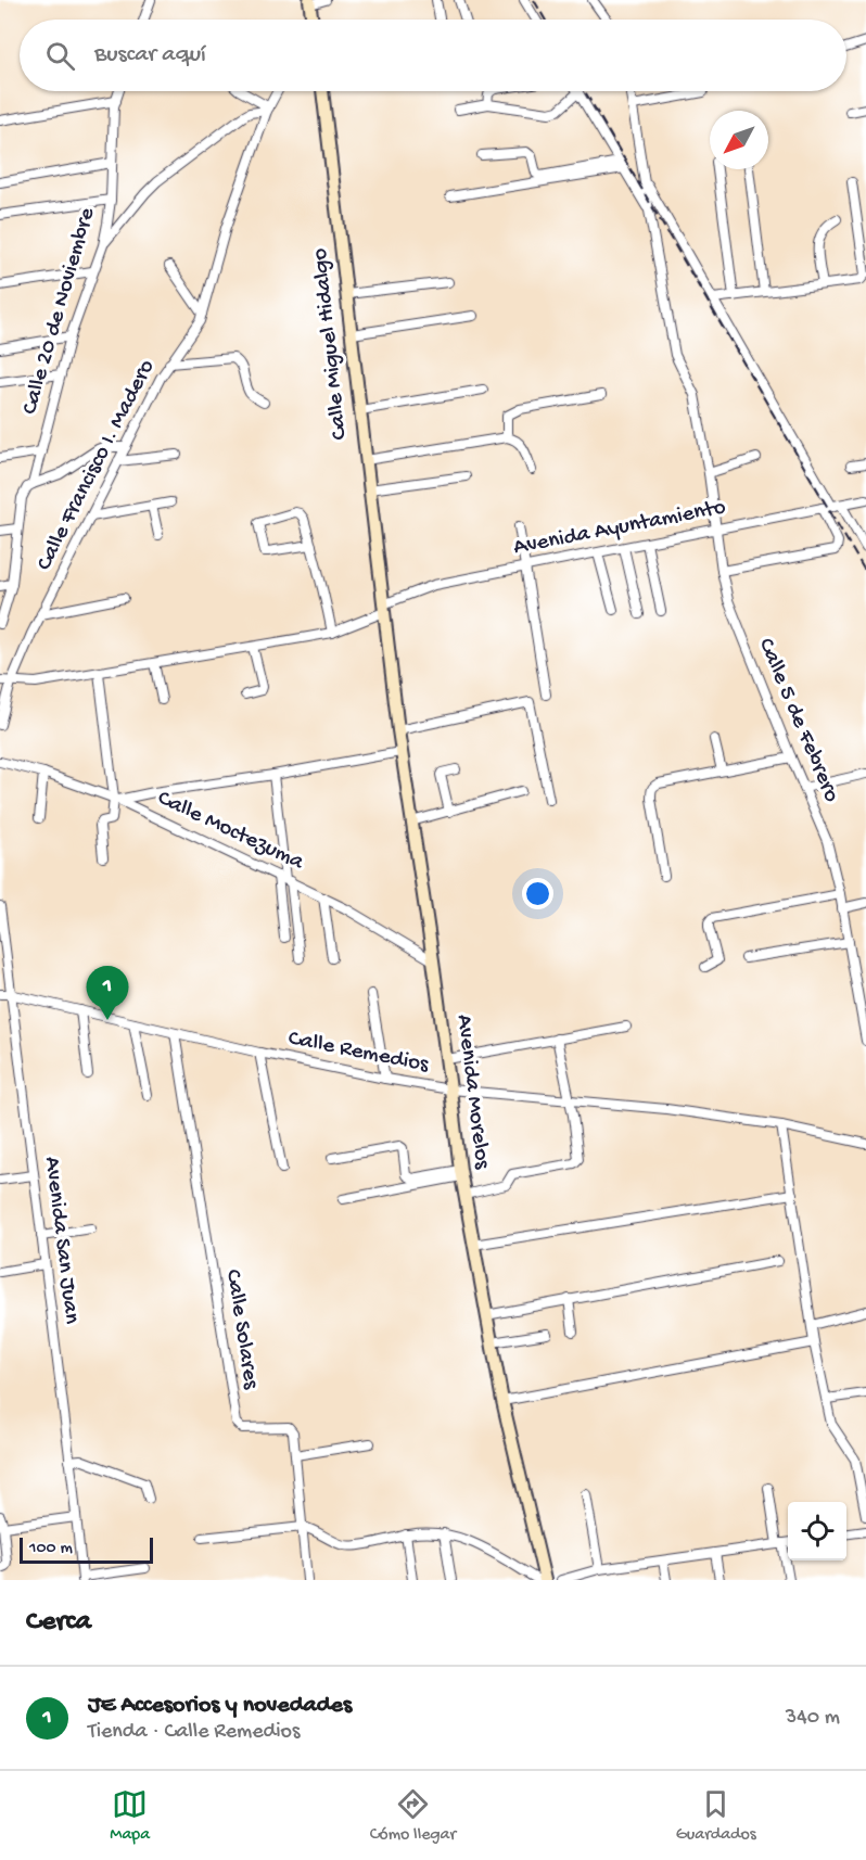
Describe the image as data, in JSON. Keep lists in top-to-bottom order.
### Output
{
  "streets": {
    "street": [
      "Calle 20 de Noviembre",
      "Calle Miguel Hidalgo",
      "Calle Francisco I. Madero",
      "Avenida Ayuntamiento",
      "Calle 5 de Febrero",
      "Calle Moctezuma",
      "Calle Remedios",
      "Avenida Morelos",
      "Avenida San Juan",
      "Calle Solares"
    ]
  },
  "crossings": [
    ["Calle Miguel Hidalgo", "Avenida Ayuntamiento"],
    ["Calle Miguel Hidalgo", "Avenida Morelos"],
    ["Calle Francisco I. Madero", "Avenida Ayuntamiento"],
    ["Avenida Ayuntamiento", "Calle 5 de Febrero"],
    ["Avenida Ayuntamiento", "Avenida Morelos"],
    ["Calle Moctezuma", "Avenida Morelos"],
    ["Calle Remedios", "Avenida Morelos"],
    ["Calle Remedios", "Avenida San Juan"],
    ["Calle Remedios", "Calle Solares"]
  ],
  "scale_bar": "100 m",
  "north": "bottom left",
  "page": {
    "search": "Buscar aquí",
    "pins": "1",
    "scale": "100 m",
    "heading": "Cerca",
    "list": [
      {
        "mark": "1",
        "name": "JE Accesorios y novedades",
        "note": "Tienda · Calle Remedios",
        "value": "340 m"
      }
    ],
    "nav": ["Mapa", "Cómo llegar", "Guardados"]
  }
}
